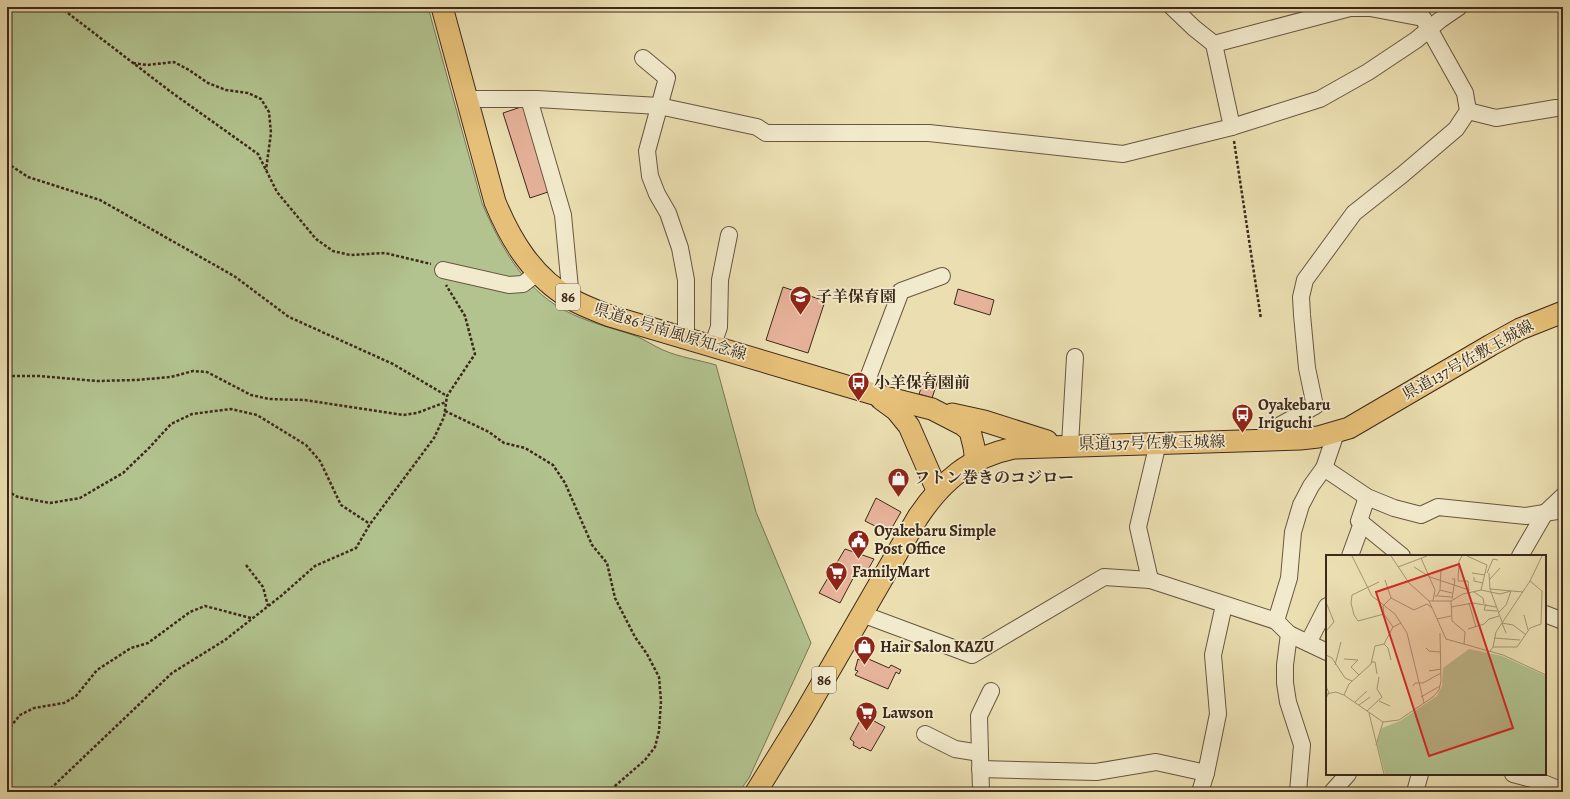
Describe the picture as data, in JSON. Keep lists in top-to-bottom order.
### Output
{
  "streets": {
    "main road": ["86", "県道86号南風原知念線", "県道137号佐敷玉城線"]
  },
  "crossings": [
    ["86", "県道86号南風原知念線"],
    ["86", "県道137号佐敷玉城線"],
    ["県道86号南風原知念線", "県道137号佐敷玉城線"]
  ],
  "places": {
    "school or university": ["子羊保育園"],
    "bus stop": ["小羊保育園前", "Oyakebaru Iriguchi"],
    "shop": ["フトン巻きのコジロー", "Hair Salon KAZU"],
    "public building": ["Oyakebaru Simple Post Office"],
    "supermarket": ["FamilyMart", "Lawson"]
  }
}
